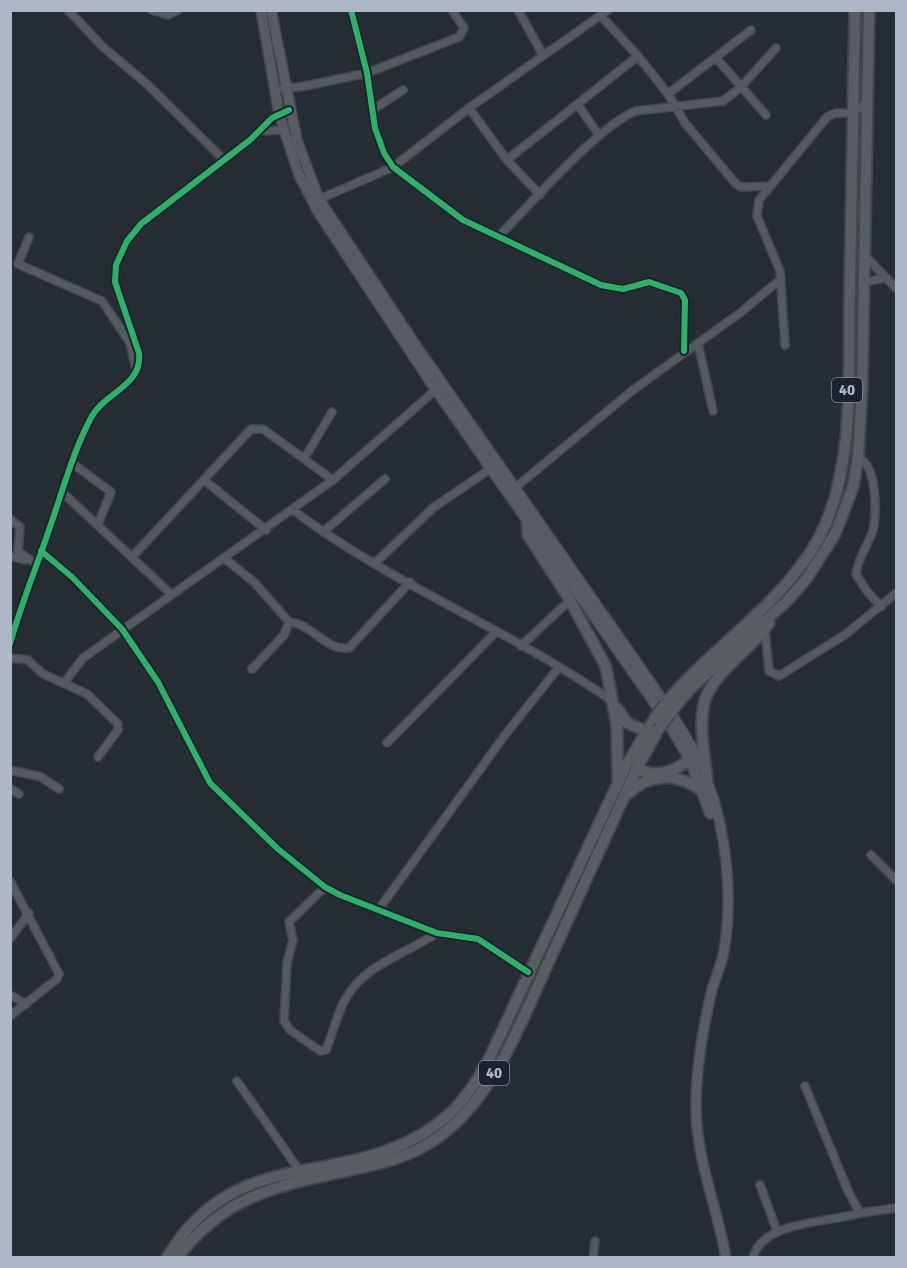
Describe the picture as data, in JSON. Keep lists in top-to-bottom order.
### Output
{
  "streets": {
    "highway": ["40"]
  }
}
